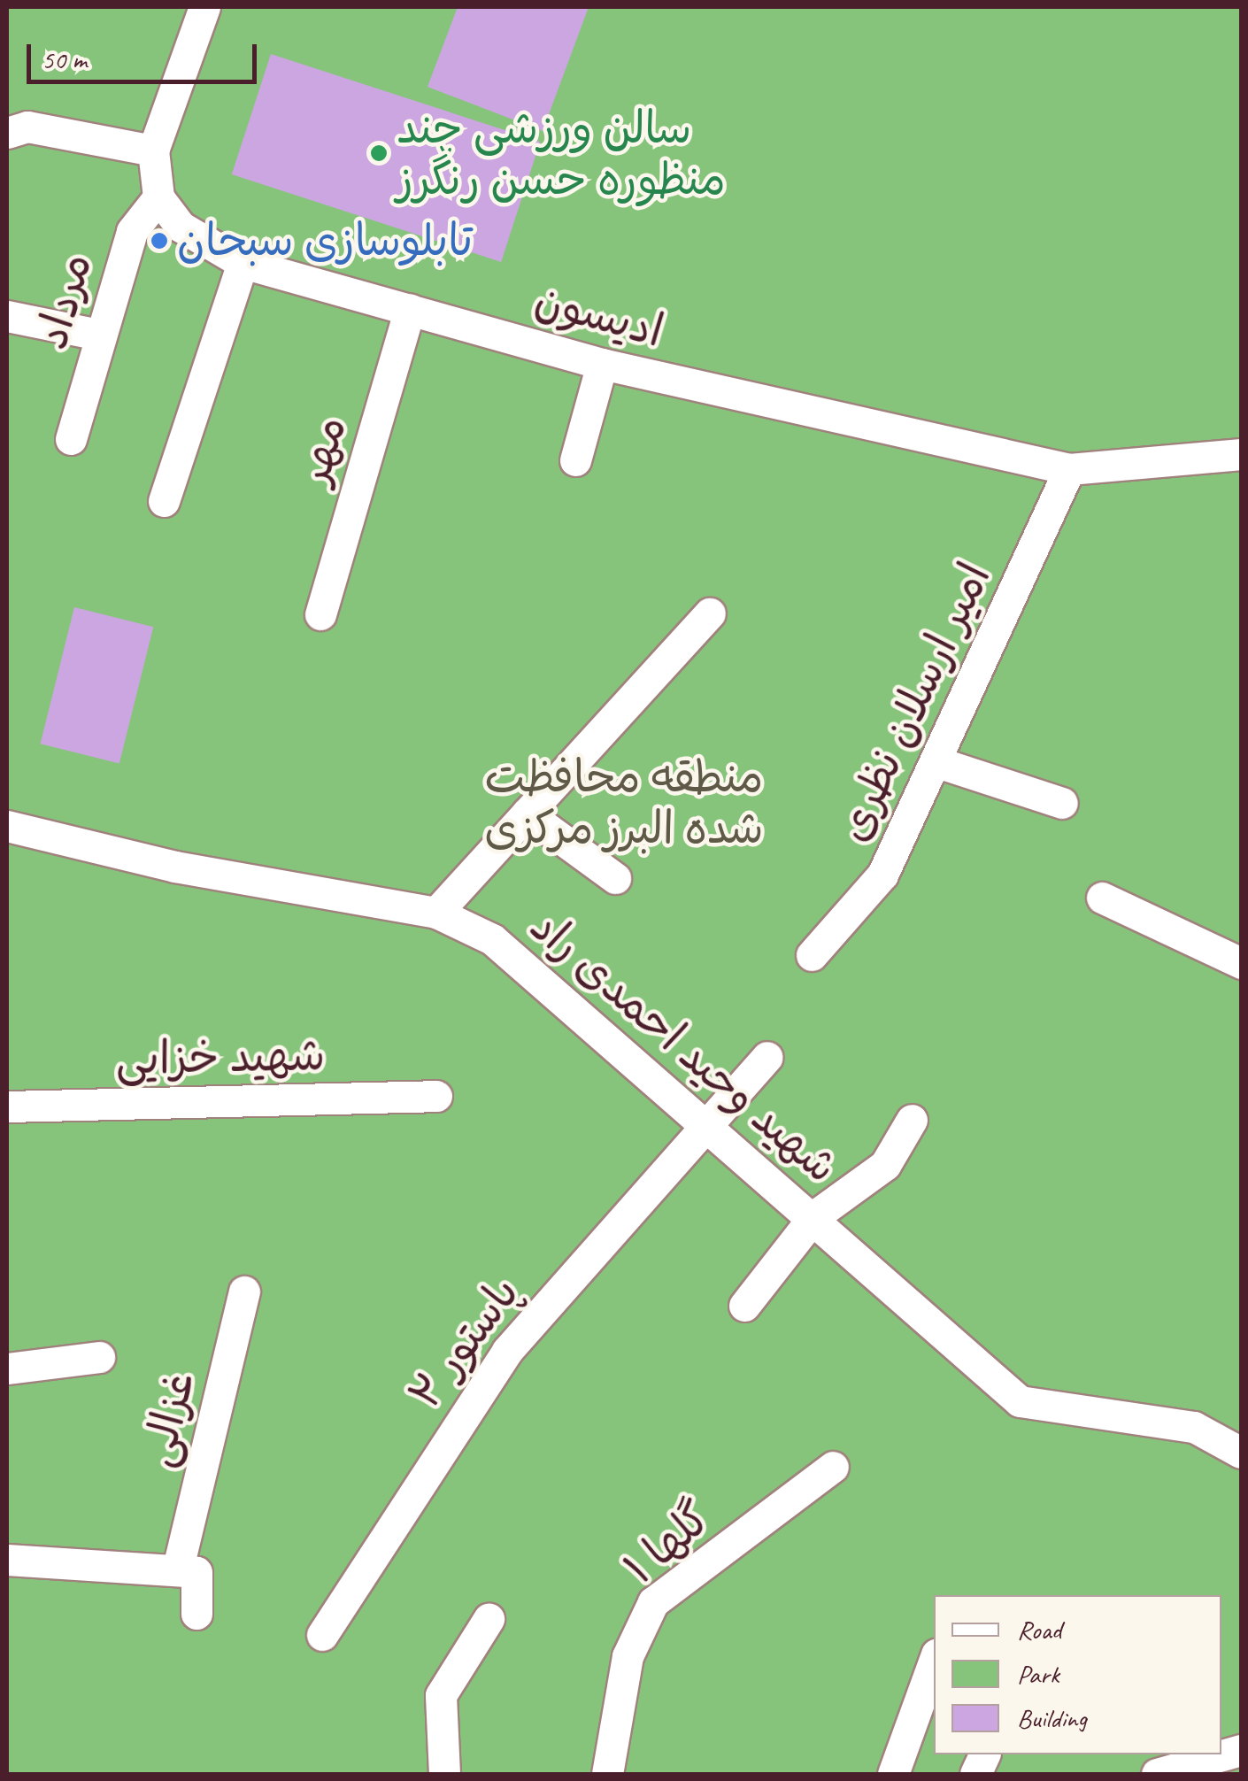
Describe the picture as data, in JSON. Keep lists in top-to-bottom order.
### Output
{
  "streets": {
    "street": [
      "مرداد",
      "ادیسون",
      "مهر",
      "امیر ارسلان نظری",
      "شهید وحید احمدی راد",
      "شهید خزایی",
      "پاستور ۲",
      "غزالی",
      "گلها ۱"
    ]
  },
  "crossings": [
    ["مرداد", "ادیسون"],
    ["ادیسون", "مهر"],
    ["ادیسون", "امیر ارسلان نظری"],
    ["شهید وحید احمدی راد", "پاستور ۲"]
  ],
  "parks": ["منطقه محافظت شده البرز مرکزی"],
  "places": ["سالن ورزشی چند منظوره حسن رنگرز", "تابلوسازی سبحان"],
  "legend": ["Road", "Park", "Building"],
  "scale_bar": "50 m"
}
